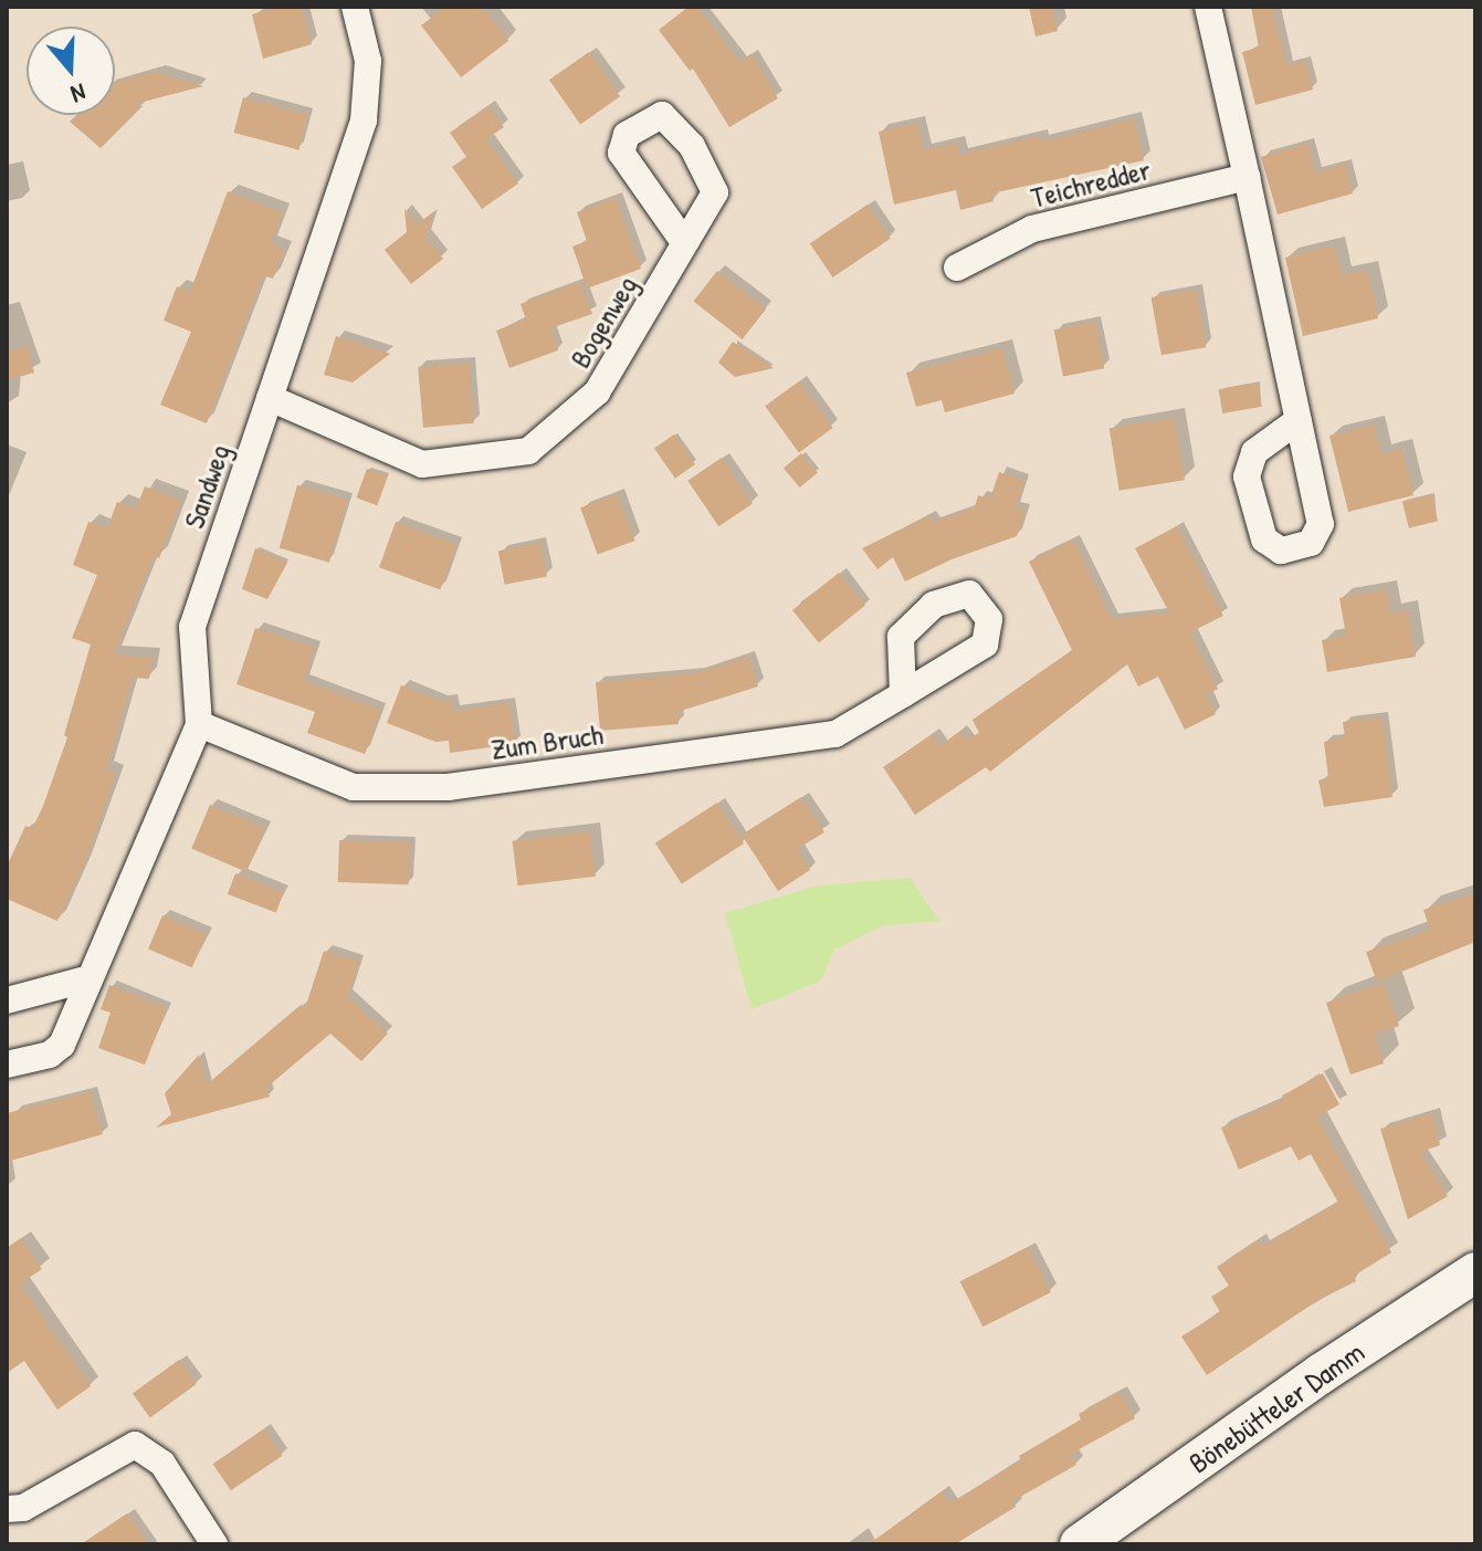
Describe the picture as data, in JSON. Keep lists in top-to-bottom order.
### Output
{
  "streets": {
    "street": [
      "Teichredder",
      "Bogenweg",
      "Sandweg",
      "Zum Bruch",
      "Bönebütteler Damm"
    ]
  },
  "crossings": [
    ["Bogenweg", "Sandweg"],
    ["Sandweg", "Zum Bruch"]
  ],
  "north": "bottom"
}
